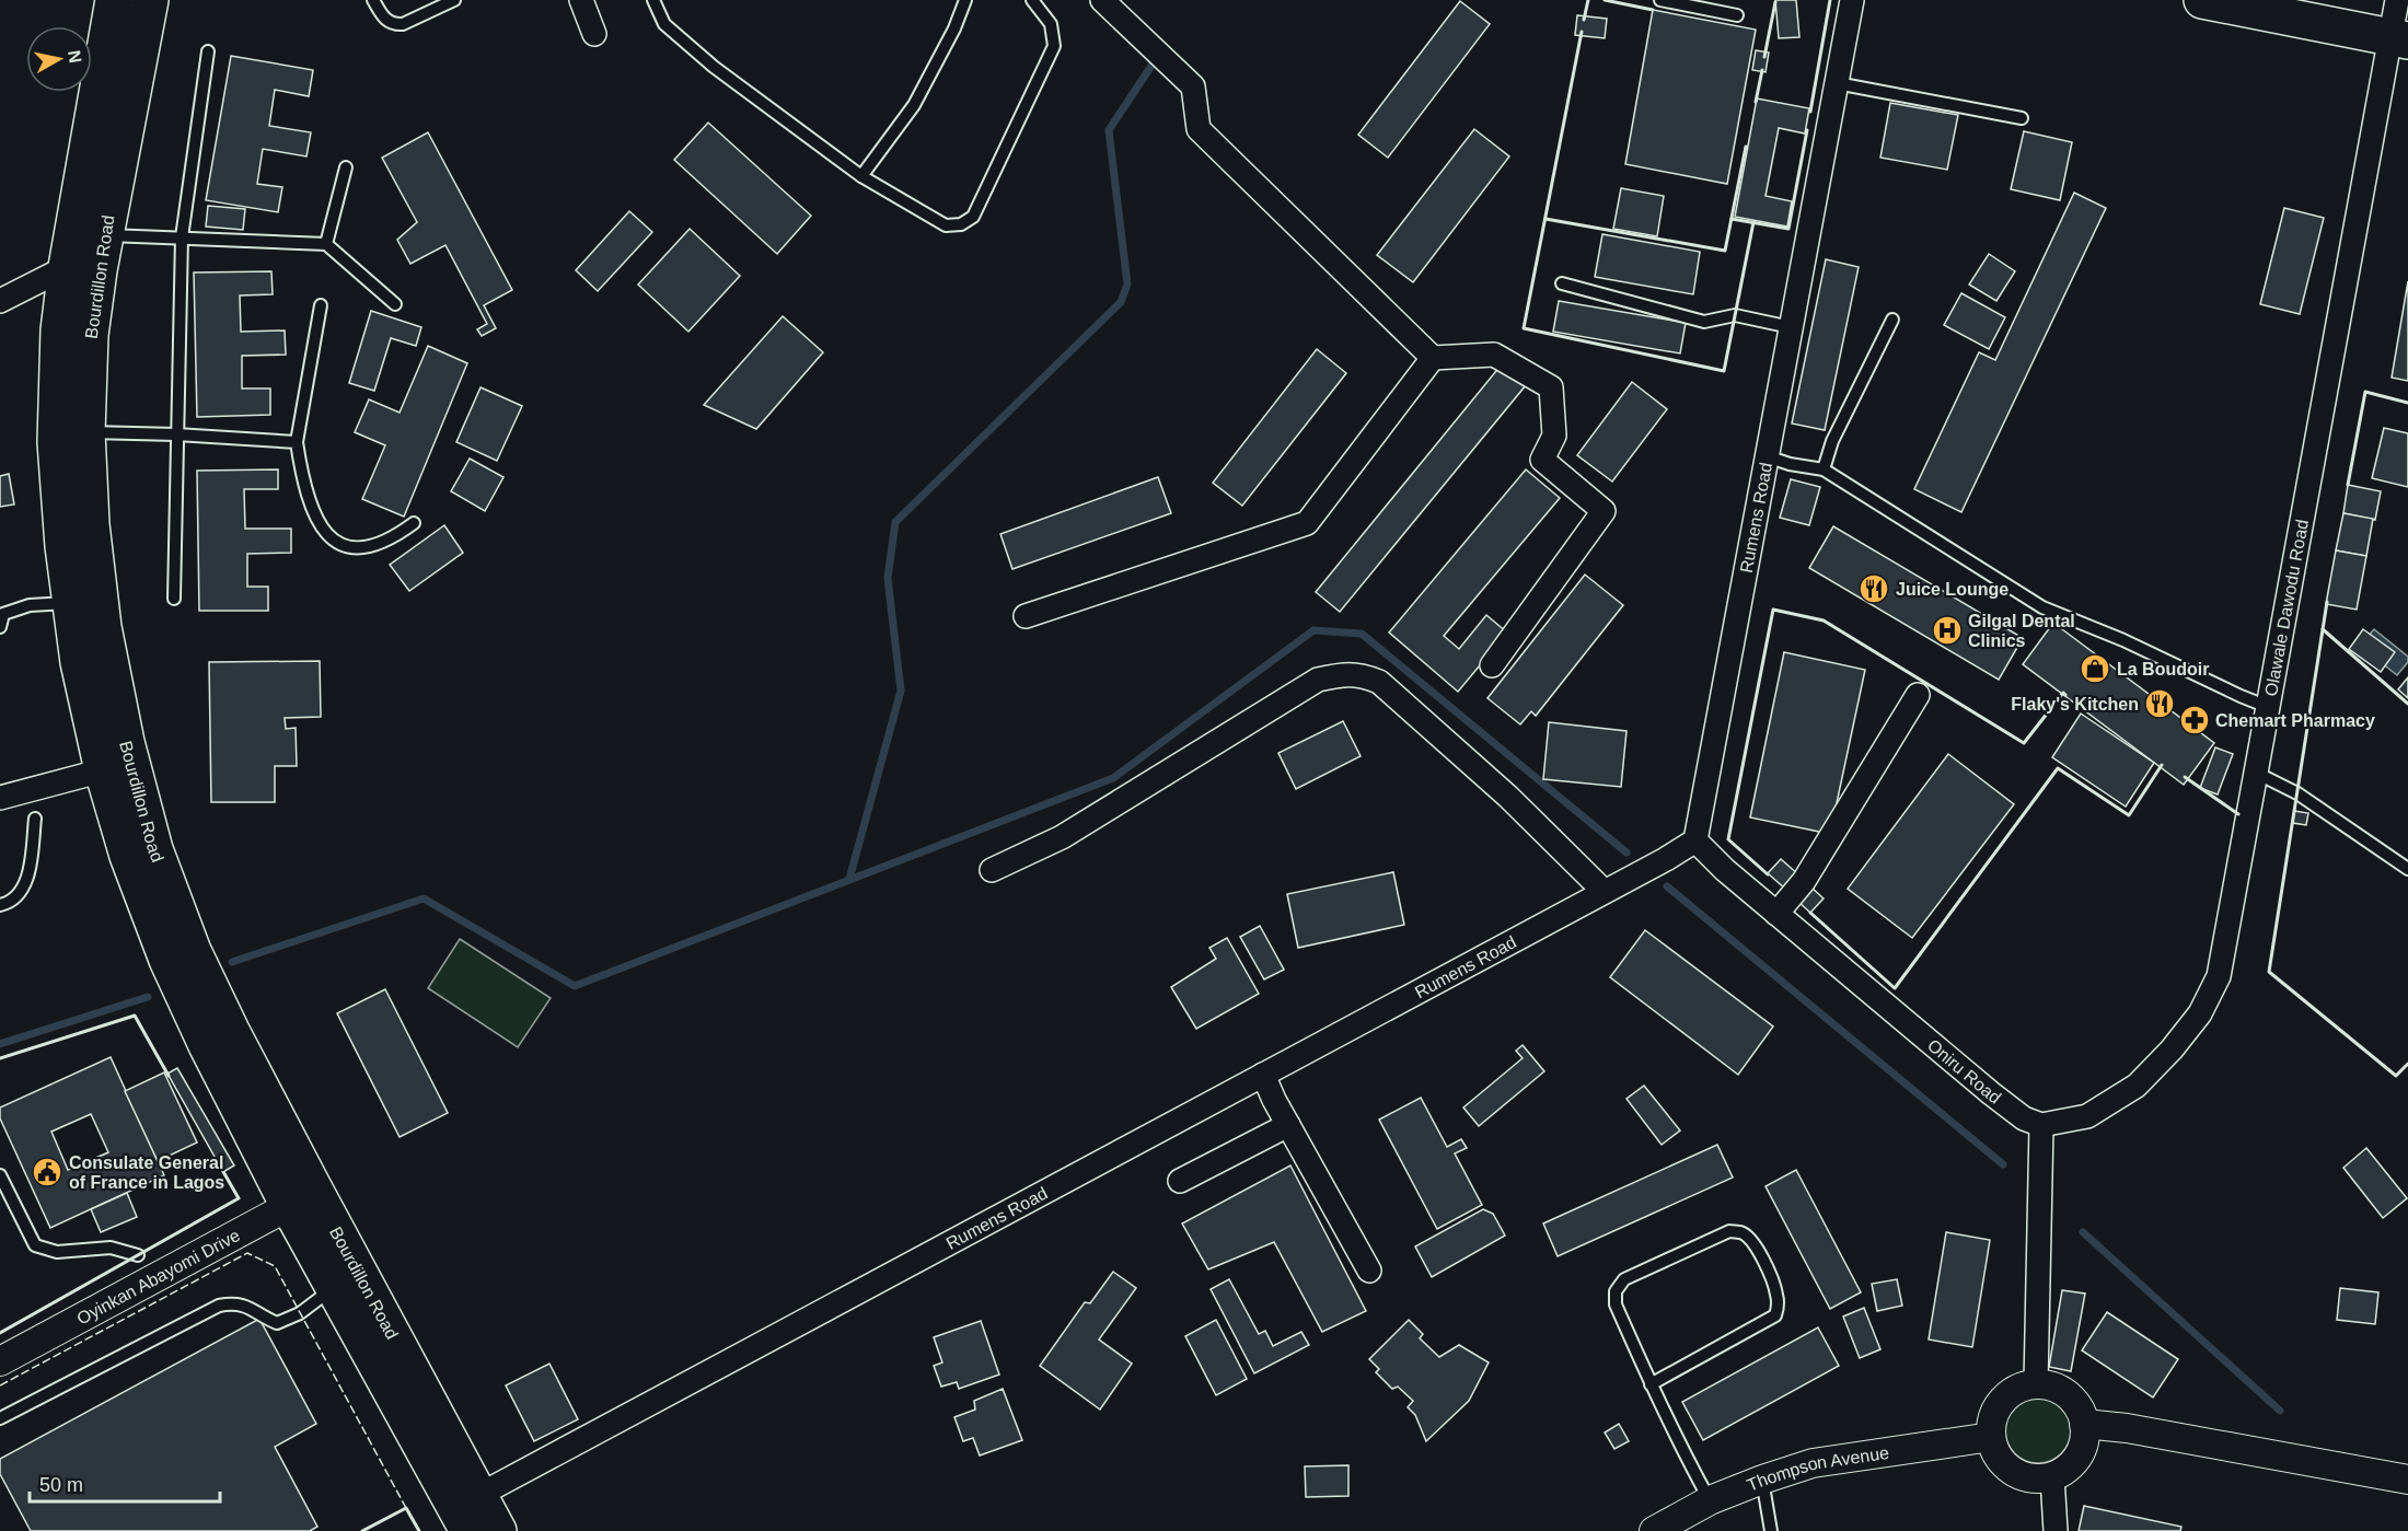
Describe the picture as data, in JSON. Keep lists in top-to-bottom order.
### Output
{
  "streets": {
    "main road": ["Bourdillon Road"],
    "street": [
      "Rumens Road",
      "Olawale Dawodu Road",
      "Oniru Road",
      "Oyinkan Abayomi Drive",
      "Thompson Avenue"
    ]
  },
  "crossings": [
    ["Bourdillon Road", "Rumens Road"],
    ["Bourdillon Road", "Oyinkan Abayomi Drive"],
    ["Rumens Road", "Oniru Road"],
    ["Olawale Dawodu Road", "Oniru Road"]
  ],
  "places": {
    "restaurant": ["Juice Lounge", "Flaky's Kitchen"],
    "hospital": ["Gilgal Dental Clinics"],
    "shop": ["La Boudoir"],
    "pharmacy": ["Chemart Pharmacy"],
    "public building": ["Consulate General of France in Lagos"]
  },
  "scale_bar": "50 m",
  "north": "right"
}
